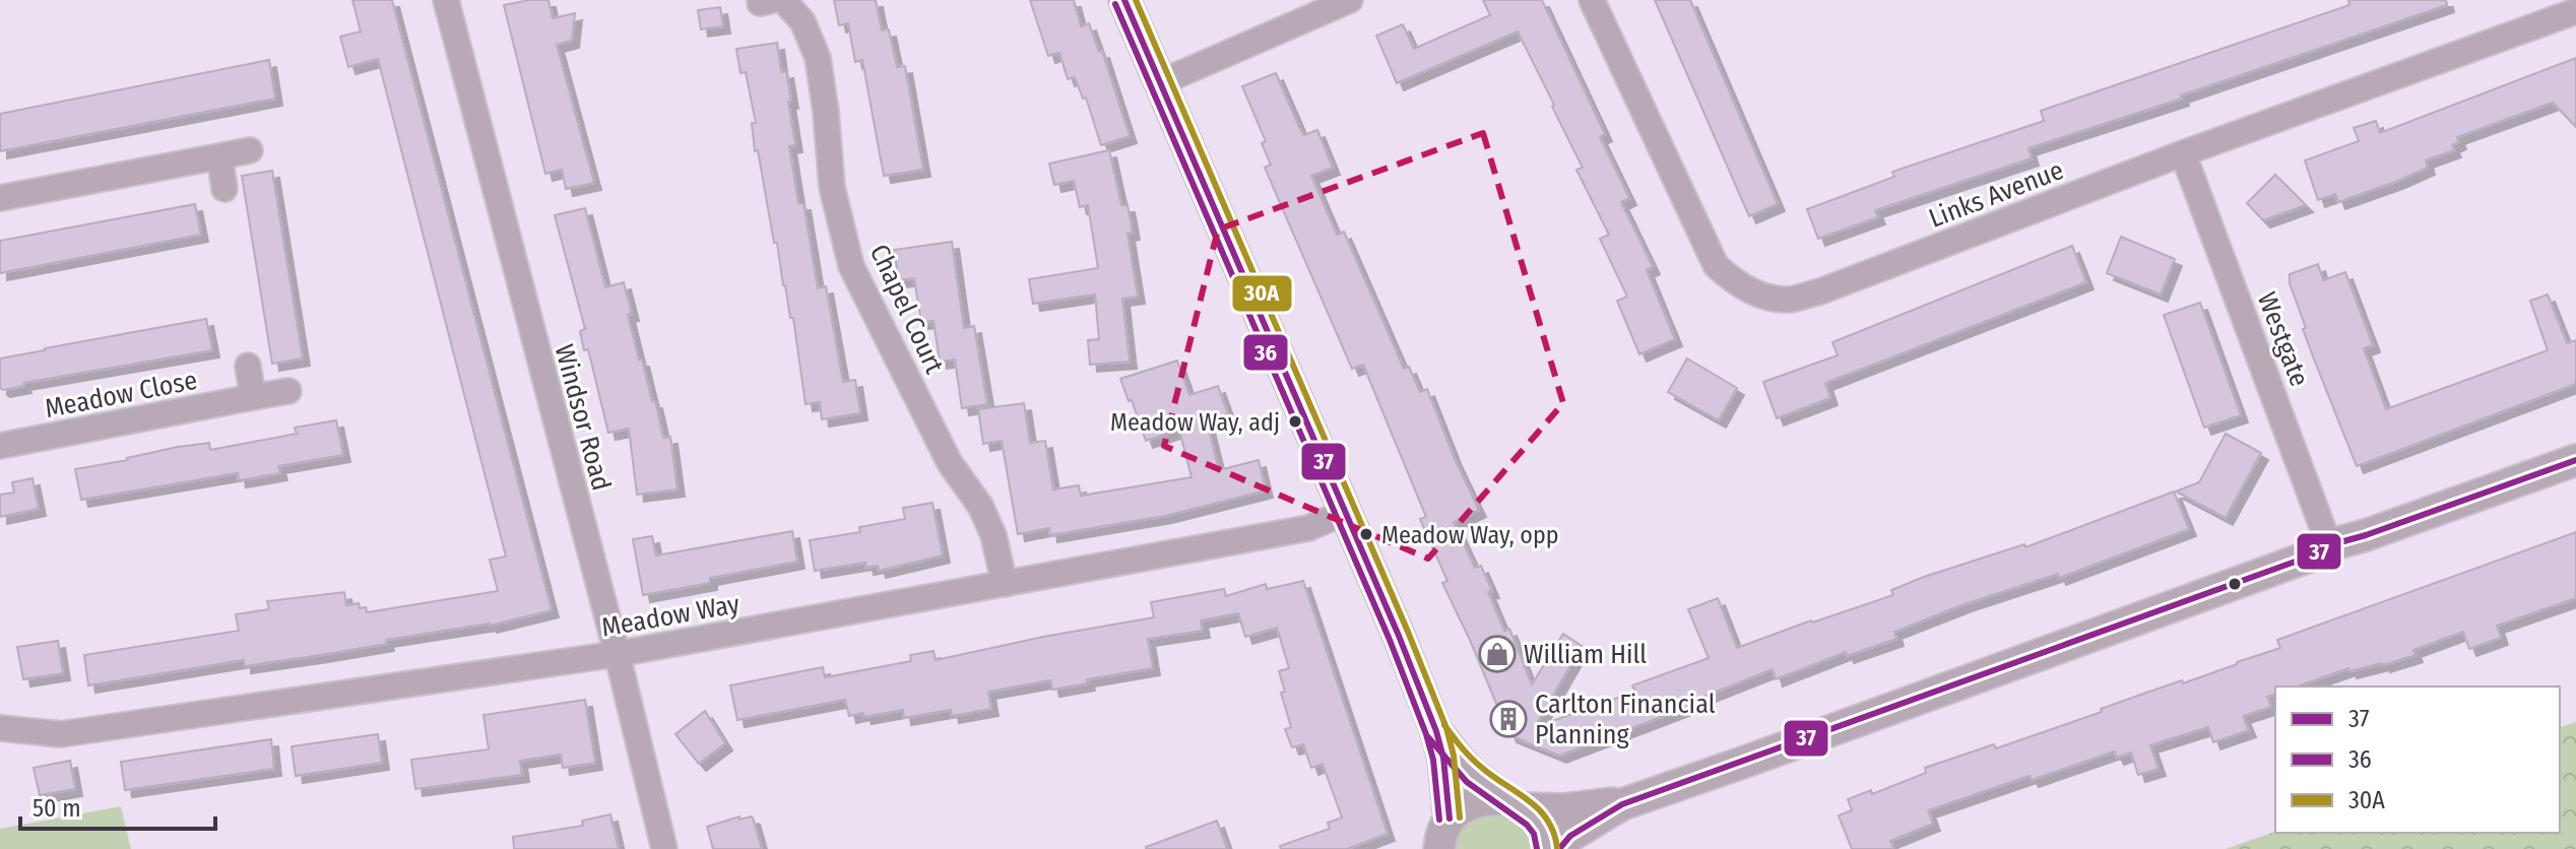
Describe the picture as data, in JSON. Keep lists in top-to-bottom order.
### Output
{
  "streets": {
    "street": [
      "Links Avenue",
      "Chapel Court",
      "Westgate",
      "Meadow Close",
      "Windsor Road",
      "Meadow Way"
    ]
  },
  "crossings": [
    ["Links Avenue", "Westgate"],
    ["Chapel Court", "Meadow Way"],
    ["Windsor Road", "Meadow Way"]
  ],
  "places": {
    "other": ["Meadow Way, adj", "Meadow Way, opp"],
    "shop": ["William Hill"],
    "building": ["Carlton Financial Planning"]
  },
  "lines": ["transit line 37", "transit line 30A", "transit line 36"],
  "legend": ["37", "36", "30A"],
  "scale_bar": "50 m"
}
